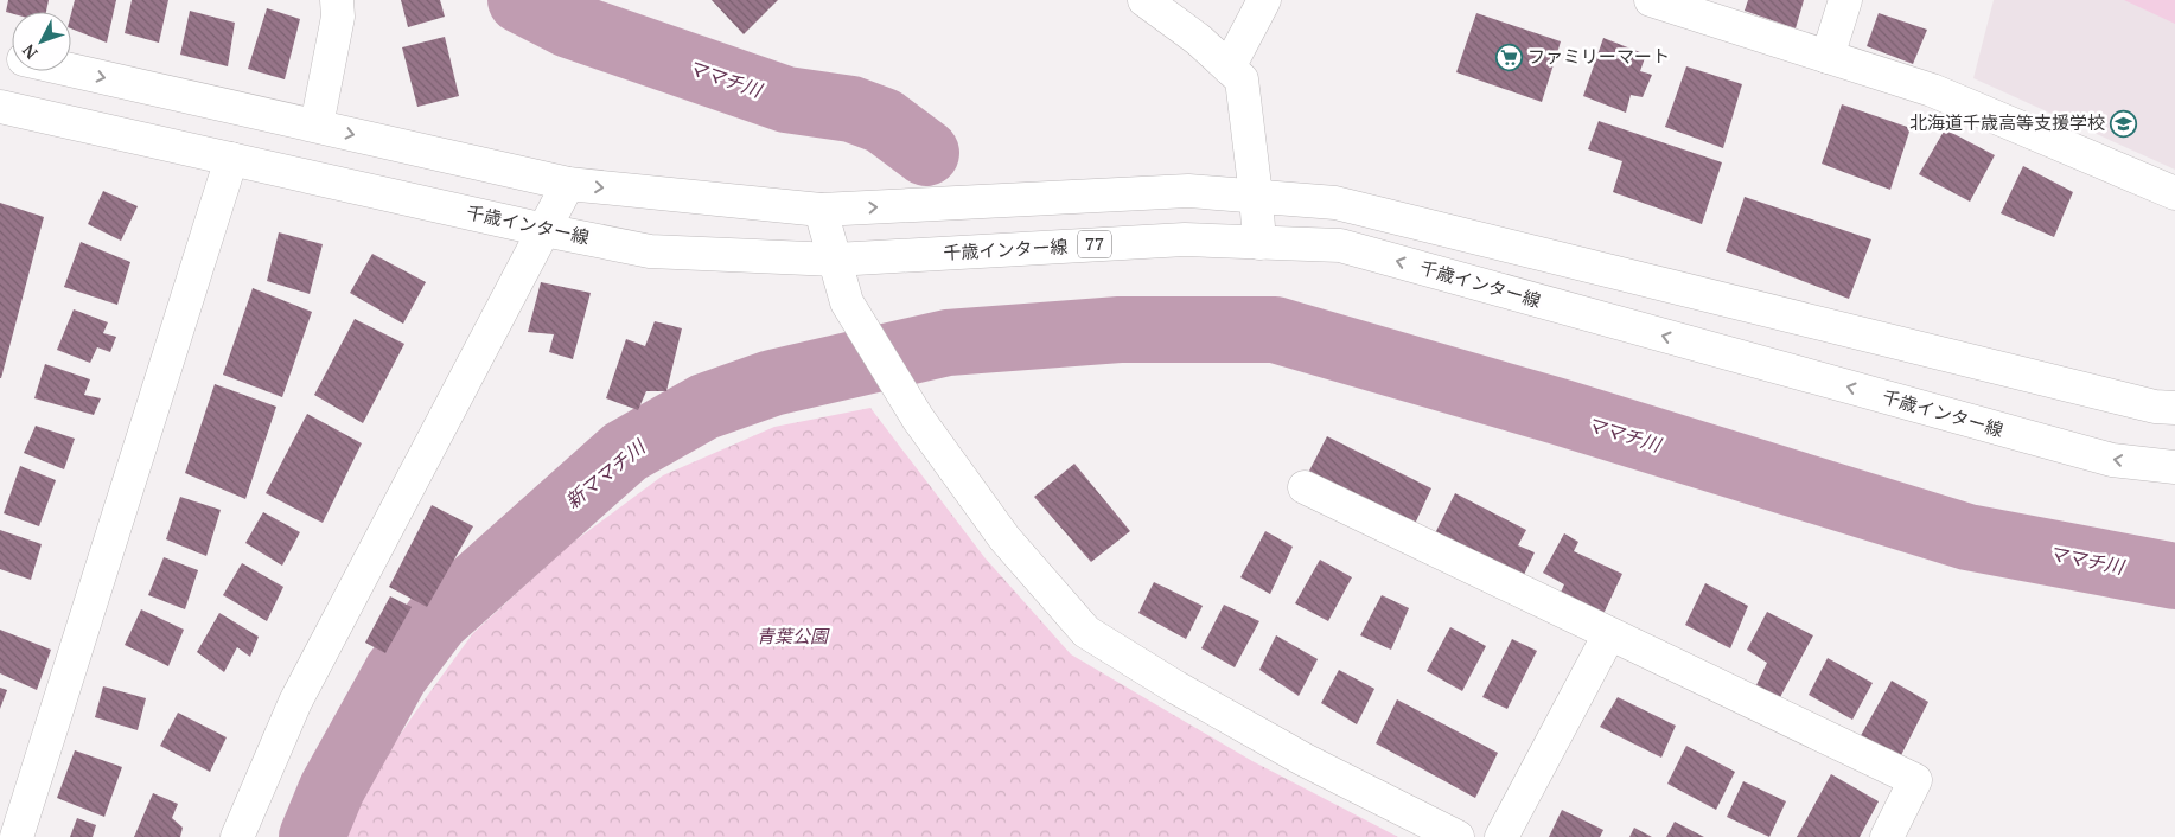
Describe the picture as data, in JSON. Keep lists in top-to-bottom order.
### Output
{
  "streets": {
    "street": ["千歳インター線", "77"]
  },
  "water": ["ママチ川", "新ママチ川"],
  "parks": ["青葉公園"],
  "places": {
    "supermarket": ["ファミリーマート"],
    "school or university": ["北海道千歳高等支援学校"]
  },
  "north": "bottom left"
}
